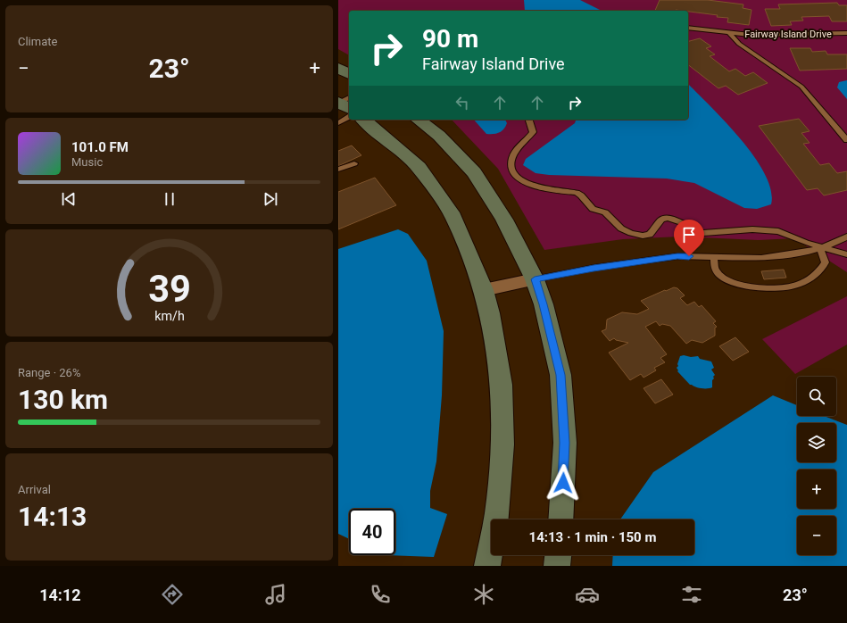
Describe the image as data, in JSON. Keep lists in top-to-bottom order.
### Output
{
  "streets": {
    "lane": ["Fairway Island Drive"]
  },
  "page": {
    "tile": [
      "Climate",
      ["Range · 26%", "130 km"],
      ["Arrival", "14:13"]
    ],
    "turn": ["90 m", "Fairway Island Drive"],
    "heat": ["−", "23°", "+"],
    "song": ["101.0 FM", "Music"],
    "map_buttons": ["+", "−"],
    "limit": "40",
    "trip": "14:13 · 1 min · 150 m",
    "tabs": ["14:12", "23°"],
    "gauge": ["39", "km/h"]
  }
}
